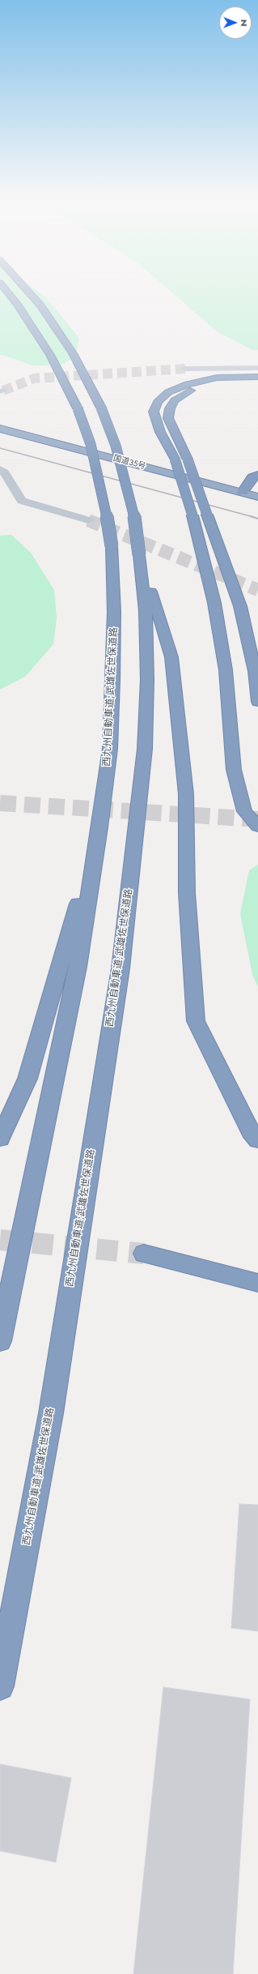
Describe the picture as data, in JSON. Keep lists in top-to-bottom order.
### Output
{
  "streets": {
    "highway": ["国道35号", "西九州自動車道;武雄佐世保道路"]
  },
  "north": "right"
}
